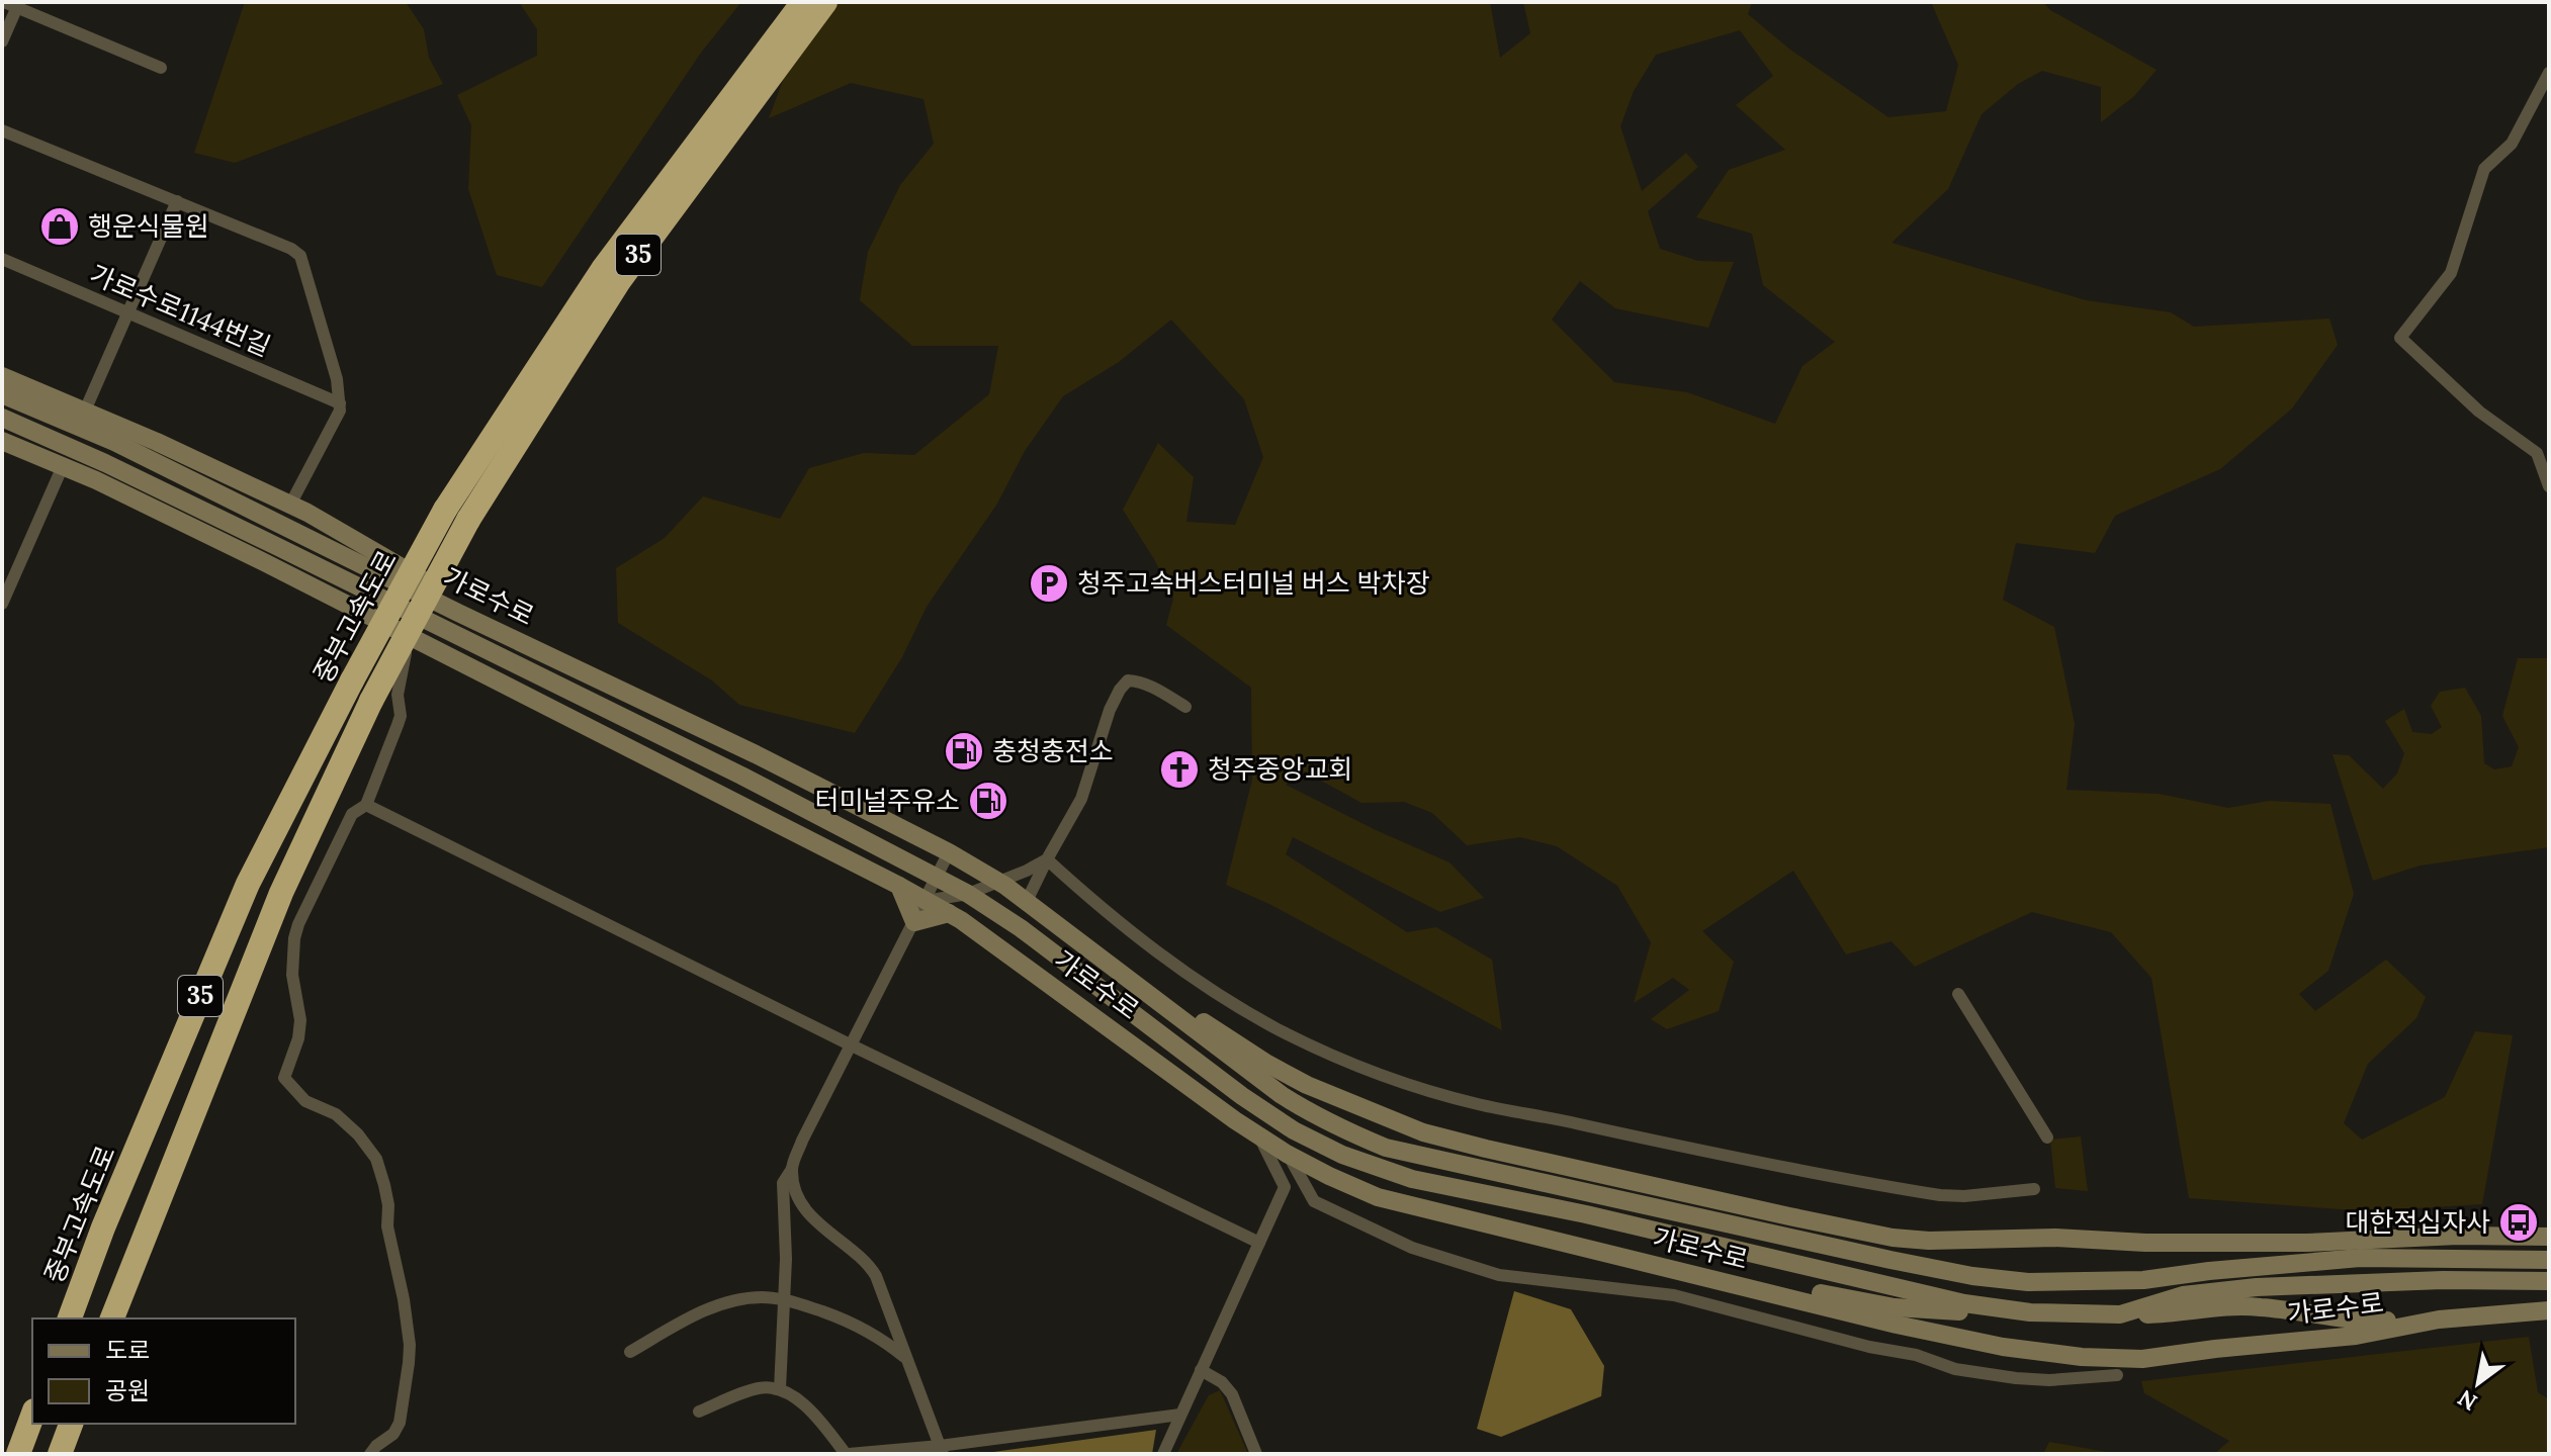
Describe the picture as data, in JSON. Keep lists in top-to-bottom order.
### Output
{
  "streets": {
    "highway": ["35", "중부고속도로"],
    "main road": ["가로수로"],
    "street": ["가로수로1144번길"]
  },
  "places": {
    "shop": ["행운식물원"],
    "parking": ["청주고속버스터미널 버스 박차장"],
    "fuel station": ["충청충전소", "터미널주유소"],
    "church": ["청주중앙교회"],
    "bus stop": ["대한적십자사"]
  },
  "legend": ["도로", "공원"],
  "north": "bottom left"
}
